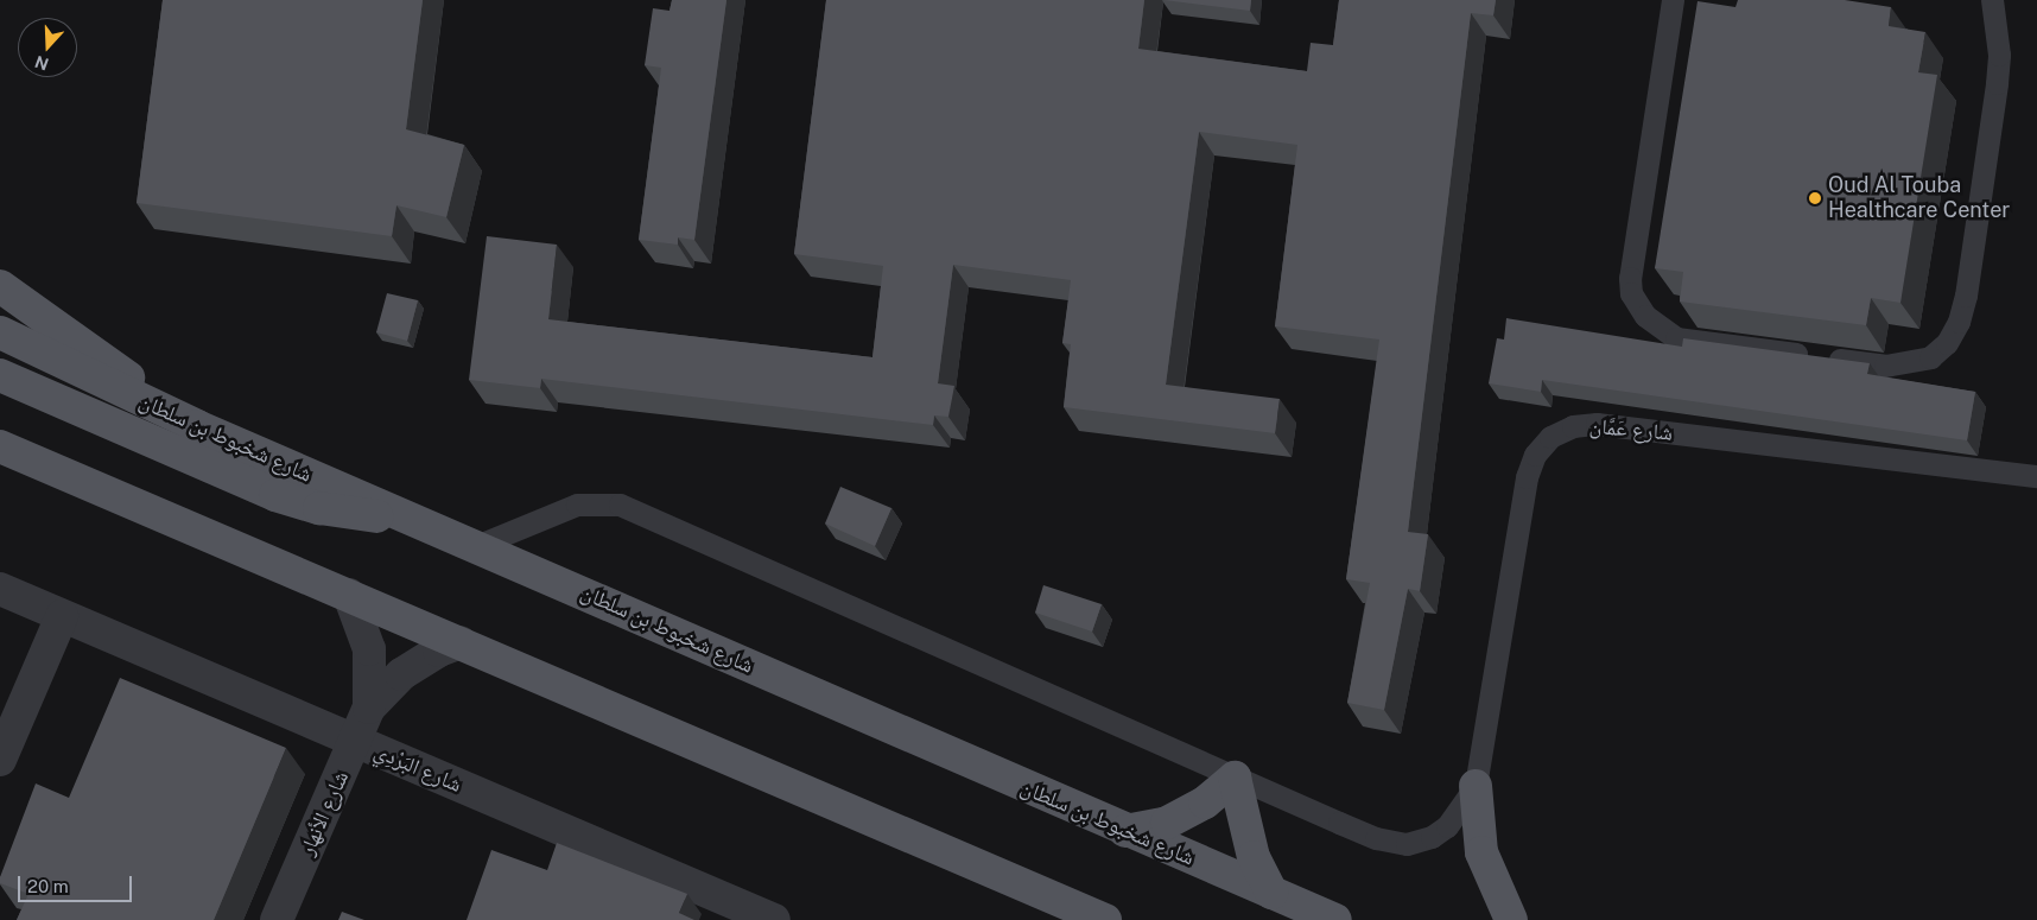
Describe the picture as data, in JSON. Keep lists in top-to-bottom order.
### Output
{
  "streets": {
    "main road": ["شارع شخبوط بن سلطان"],
    "street": ["شارع البَرْدِي", "شارع الأنهار"],
    "lane": ["شارع عَمَّان"]
  },
  "crossings": [
    ["شارع البَرْدِي", "شارع الأنهار"]
  ],
  "places": ["Oud Al Touba Healthcare Center"],
  "scale_bar": "20 m",
  "north": "bottom"
}
